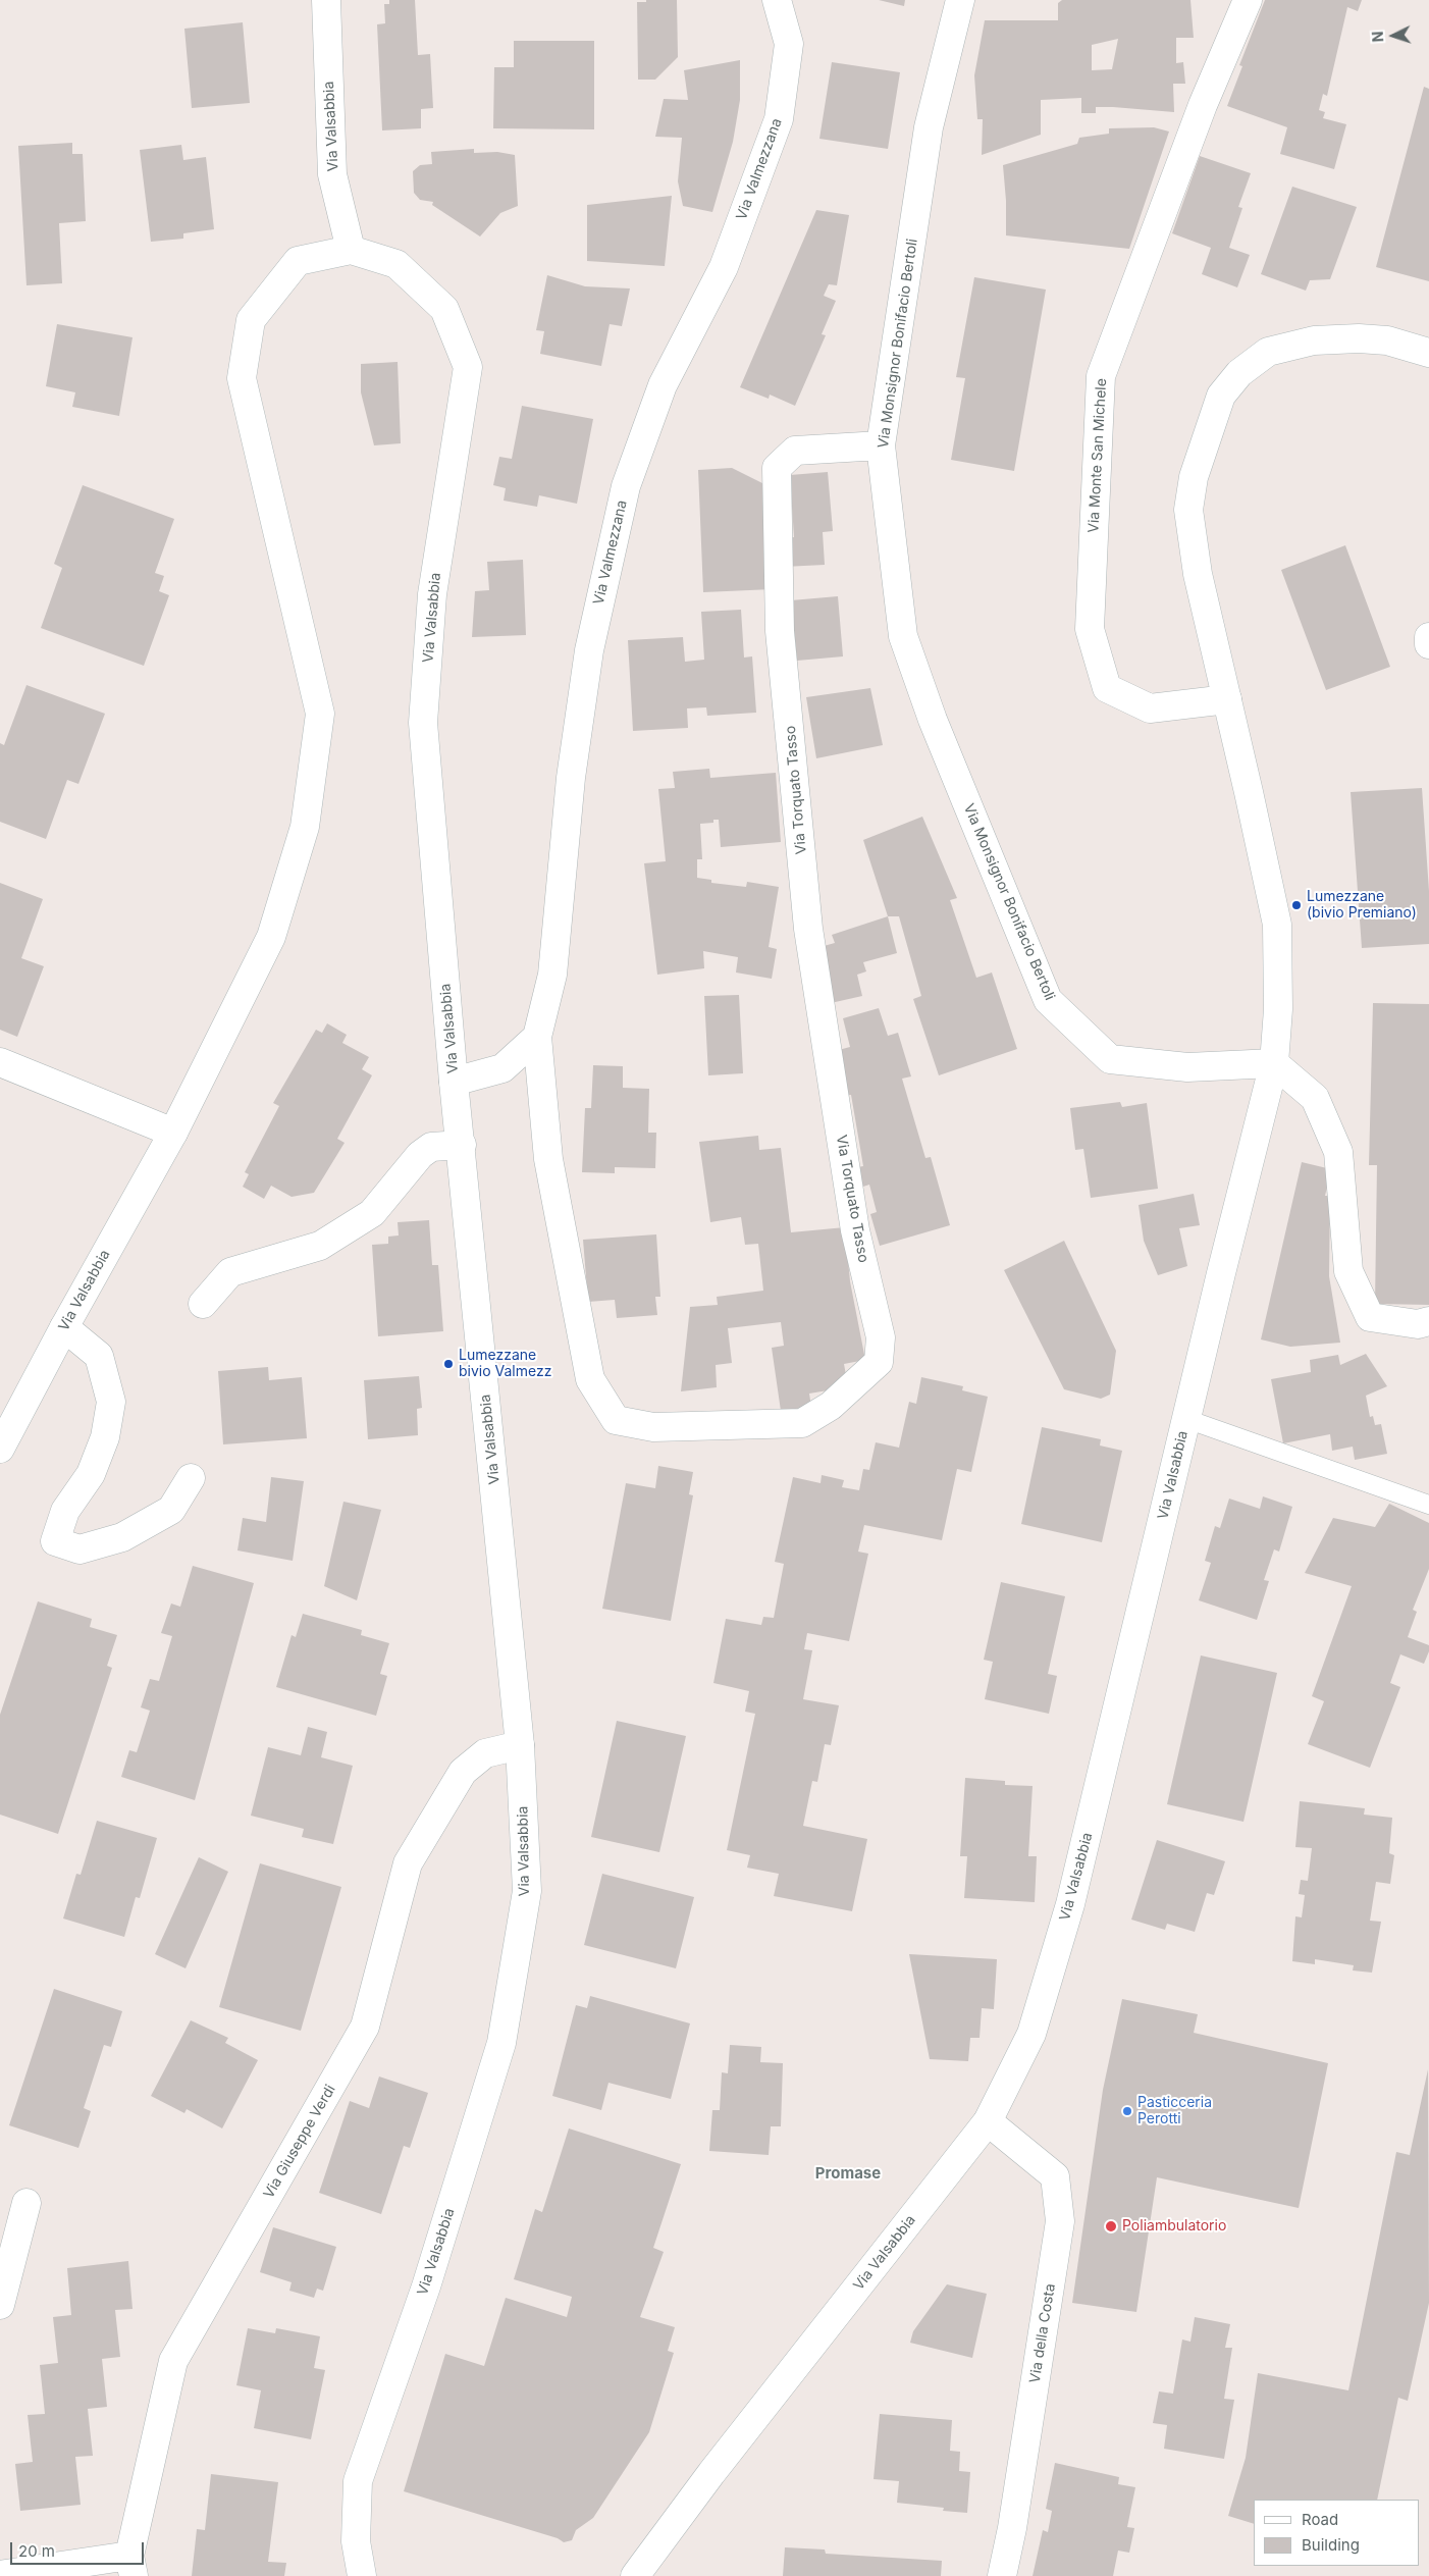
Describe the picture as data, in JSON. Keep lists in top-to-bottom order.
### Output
{
  "streets": {
    "street": [
      "Via Valsabbia",
      "Via Valmezzana",
      "Via Monsignor Bonifacio Bertoli",
      "Via Monte San Michele",
      "Via Torquato Tasso",
      "Via Giuseppe Verdi",
      "Via della Costa"
    ]
  },
  "crossings": [
    ["Via Valsabbia", "Via Monsignor Bonifacio Bertoli"],
    ["Via Valsabbia", "Via Giuseppe Verdi"],
    ["Via Valsabbia", "Via della Costa"],
    ["Via Valmezzana", "Via Torquato Tasso"],
    ["Via Monsignor Bonifacio Bertoli", "Via Torquato Tasso"]
  ],
  "districts": ["Promase"],
  "places": [
    "Lumezzane (bivio Premiano)",
    "Lumezzane bivio Valmezz",
    "Pasticceria Perotti",
    "Poliambulatorio"
  ],
  "legend": ["Road", "Building"],
  "scale_bar": "20 m",
  "north": "left"
}
